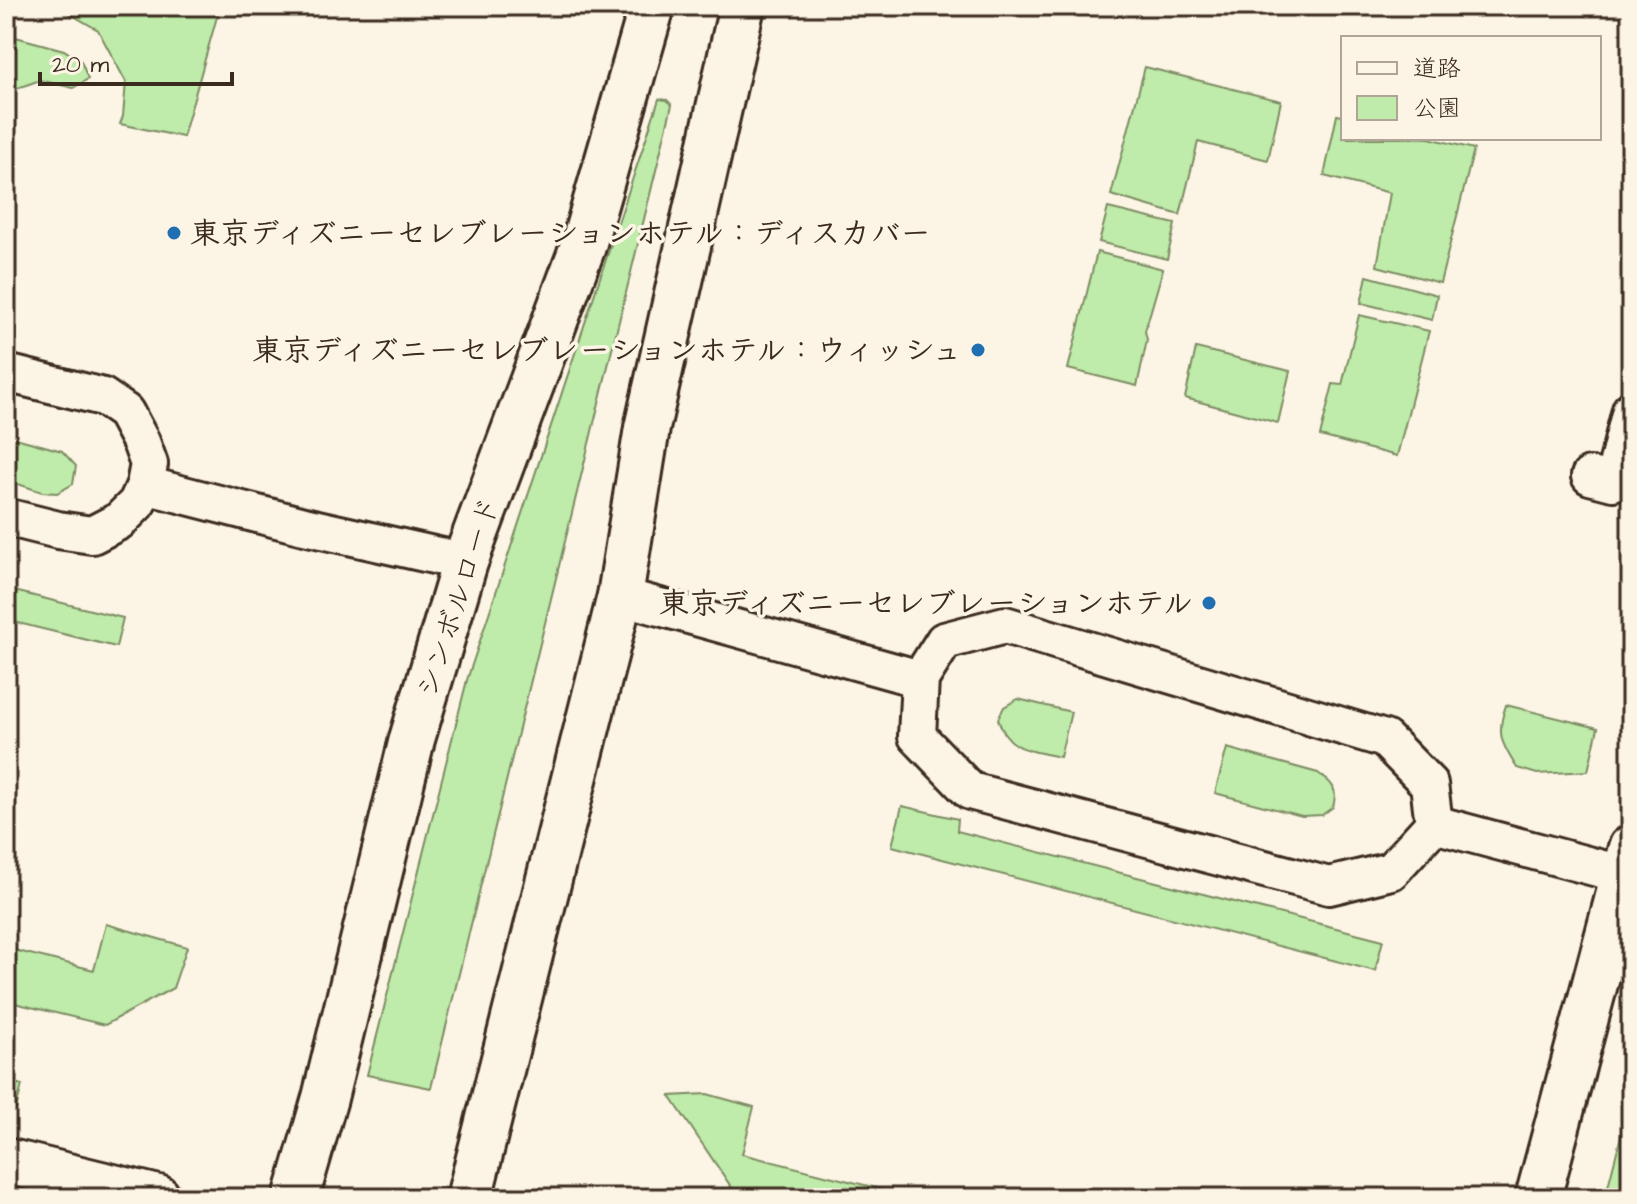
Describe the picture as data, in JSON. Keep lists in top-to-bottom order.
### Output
{
  "streets": {
    "street": ["シンボルロード"]
  },
  "places": ["東京ディズニーセレブレーションホテル：ディスカバー", "東京ディズニーセレブレーションホテル：ウィッシュ", "東京ディズニーセレブレーションホテル"],
  "legend": ["道路", "公園"],
  "scale_bar": "20 m"
}
